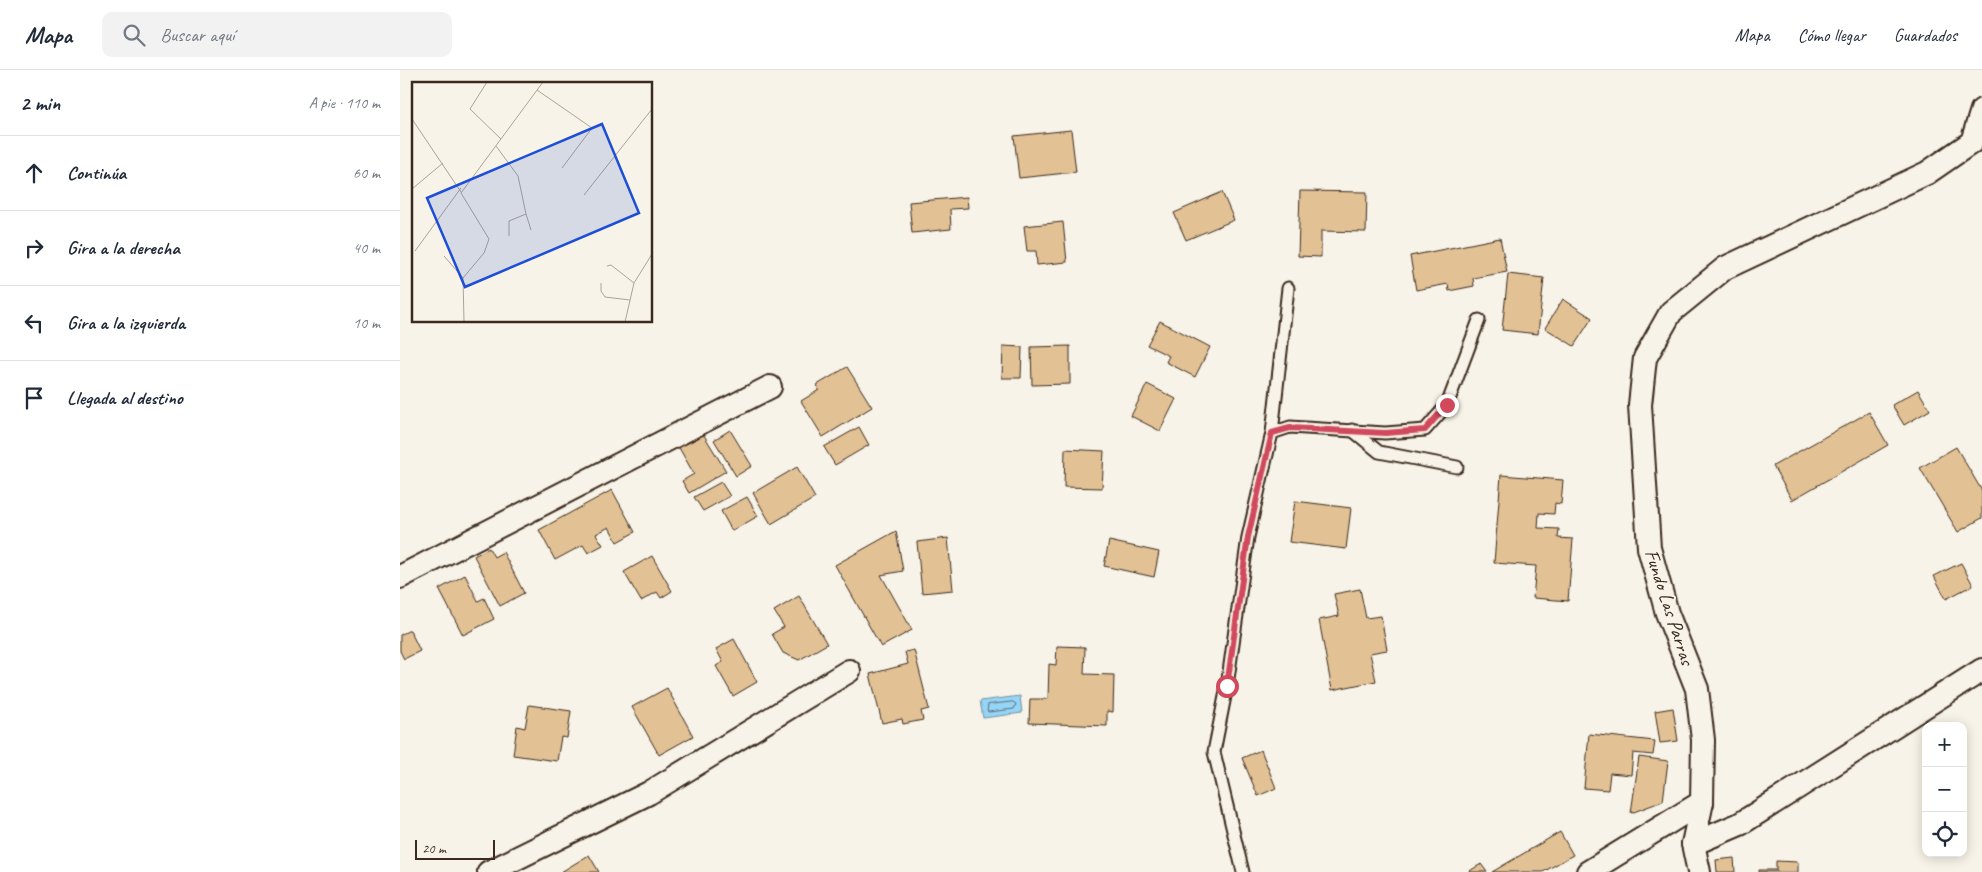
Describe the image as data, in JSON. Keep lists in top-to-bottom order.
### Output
{
  "streets": {
    "street": ["Fundo Las Parras"]
  },
  "scale_bar": "20 m",
  "page": {
    "header": "Mapa",
    "search": "Buscar aquí",
    "nav": ["Mapa", "Cómo llegar", "Guardados"],
    "heading": ["2 min", "A pie · 110 m"],
    "list": [
      ["Continúa", "60 m"],
      ["Gira a la derecha", "40 m"],
      ["Gira a la izquierda", "10 m"],
      "Llegada al destino"
    ],
    "map_buttons": ["+", "−"],
    "scale": "20 m"
  }
}
